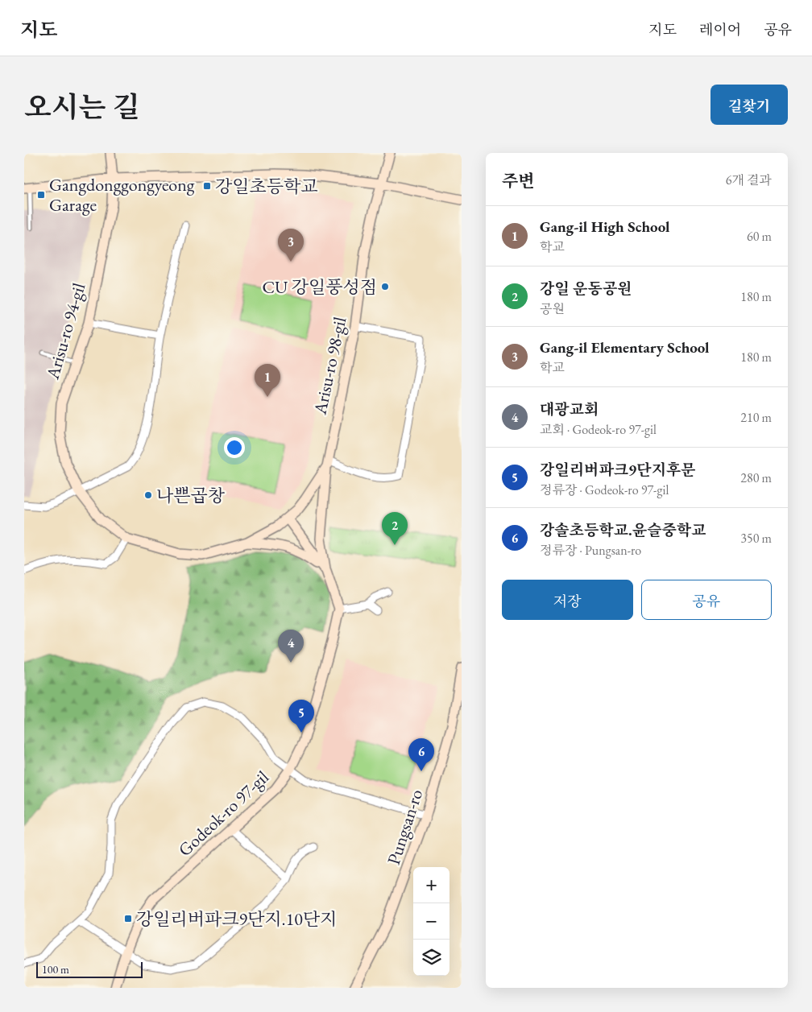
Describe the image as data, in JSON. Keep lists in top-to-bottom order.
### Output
{
  "streets": {
    "street": [
      "Arisu-ro 94-gil",
      "Arisu-ro 98-gil",
      "Godeok-ro 97-gil",
      "Pungsan-ro"
    ]
  },
  "crossings": [
    ["Arisu-ro 94-gil", "Arisu-ro 98-gil"]
  ],
  "places": {
    "transit": ["강일초등학교", "Gangdonggongyeong Garage", "강일리버파크9단지.10단지"],
    "other": ["CU 강일풍성점", "나쁜곱창"]
  },
  "scale_bar": "100 m",
  "page": {
    "header": "지도",
    "nav": ["지도", "레이어", "공유"],
    "title": "오시는 길",
    "buttons": [
      "길찾기",
      ["저장", "공유"]
    ],
    "heading": ["주변", "6개 결과"],
    "list": [
      {
        "mark": "1",
        "name": "Gang-il High School",
        "note": "학교",
        "value": "60 m"
      },
      {
        "mark": "2",
        "name": "강일 운동공원",
        "note": "공원",
        "value": "180 m"
      },
      {
        "mark": "3",
        "name": "Gang-il Elementary School",
        "note": "학교",
        "value": "180 m"
      },
      {
        "mark": "4",
        "name": "대광교회",
        "note": "교회 · Godeok-ro 97-gil",
        "value": "210 m"
      },
      {
        "mark": "5",
        "name": "강일리버파크9단지후문",
        "note": "정류장 · Godeok-ro 97-gil",
        "value": "280 m"
      },
      {
        "mark": "6",
        "name": "강솔초등학교.윤슬중학교",
        "note": "정류장 · Pungsan-ro",
        "value": "350 m"
      }
    ],
    "pins": [
      "3",
      "1",
      "2",
      "4",
      "5",
      "6"
    ],
    "map_buttons": ["+", "−"],
    "scale": "100 m"
  }
}
